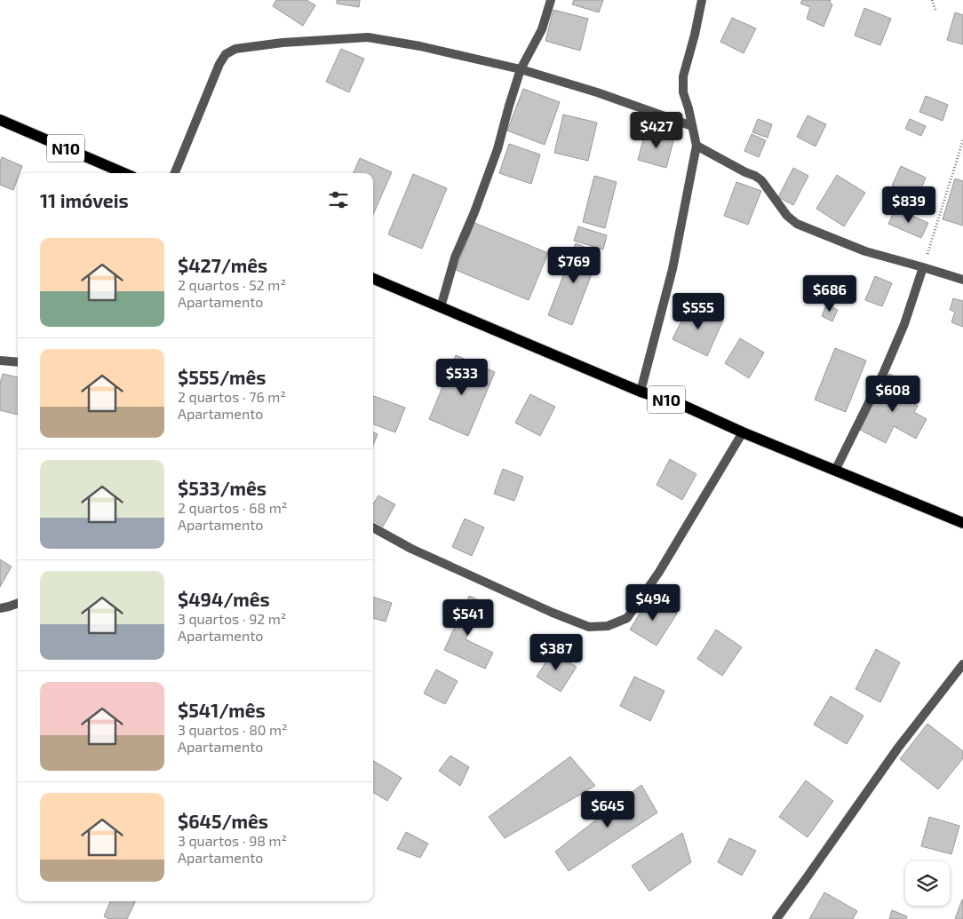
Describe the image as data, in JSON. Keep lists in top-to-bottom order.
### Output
{
  "streets": {
    "main road": ["N10"]
  },
  "page": {
    "price": [
      "$427",
      "$839",
      "$769",
      "$686",
      "$555",
      "$533",
      "$608",
      "$494",
      "$541",
      "$387",
      "$645"
    ],
    "heading": "11 imóveis",
    "list": [
      {
        "name": "$427/mês",
        "note": "2 quartos · 52 m² · Apartamento"
      },
      {
        "name": "$555/mês",
        "note": "2 quartos · 76 m² · Apartamento"
      },
      {
        "name": "$533/mês",
        "note": "2 quartos · 68 m² · Apartamento"
      },
      {
        "name": "$494/mês",
        "note": "3 quartos · 92 m² · Apartamento"
      },
      {
        "name": "$541/mês",
        "note": "3 quartos · 80 m² · Apartamento"
      },
      {
        "name": "$645/mês",
        "note": "3 quartos · 98 m² · Apartamento"
      }
    ]
  }
}
